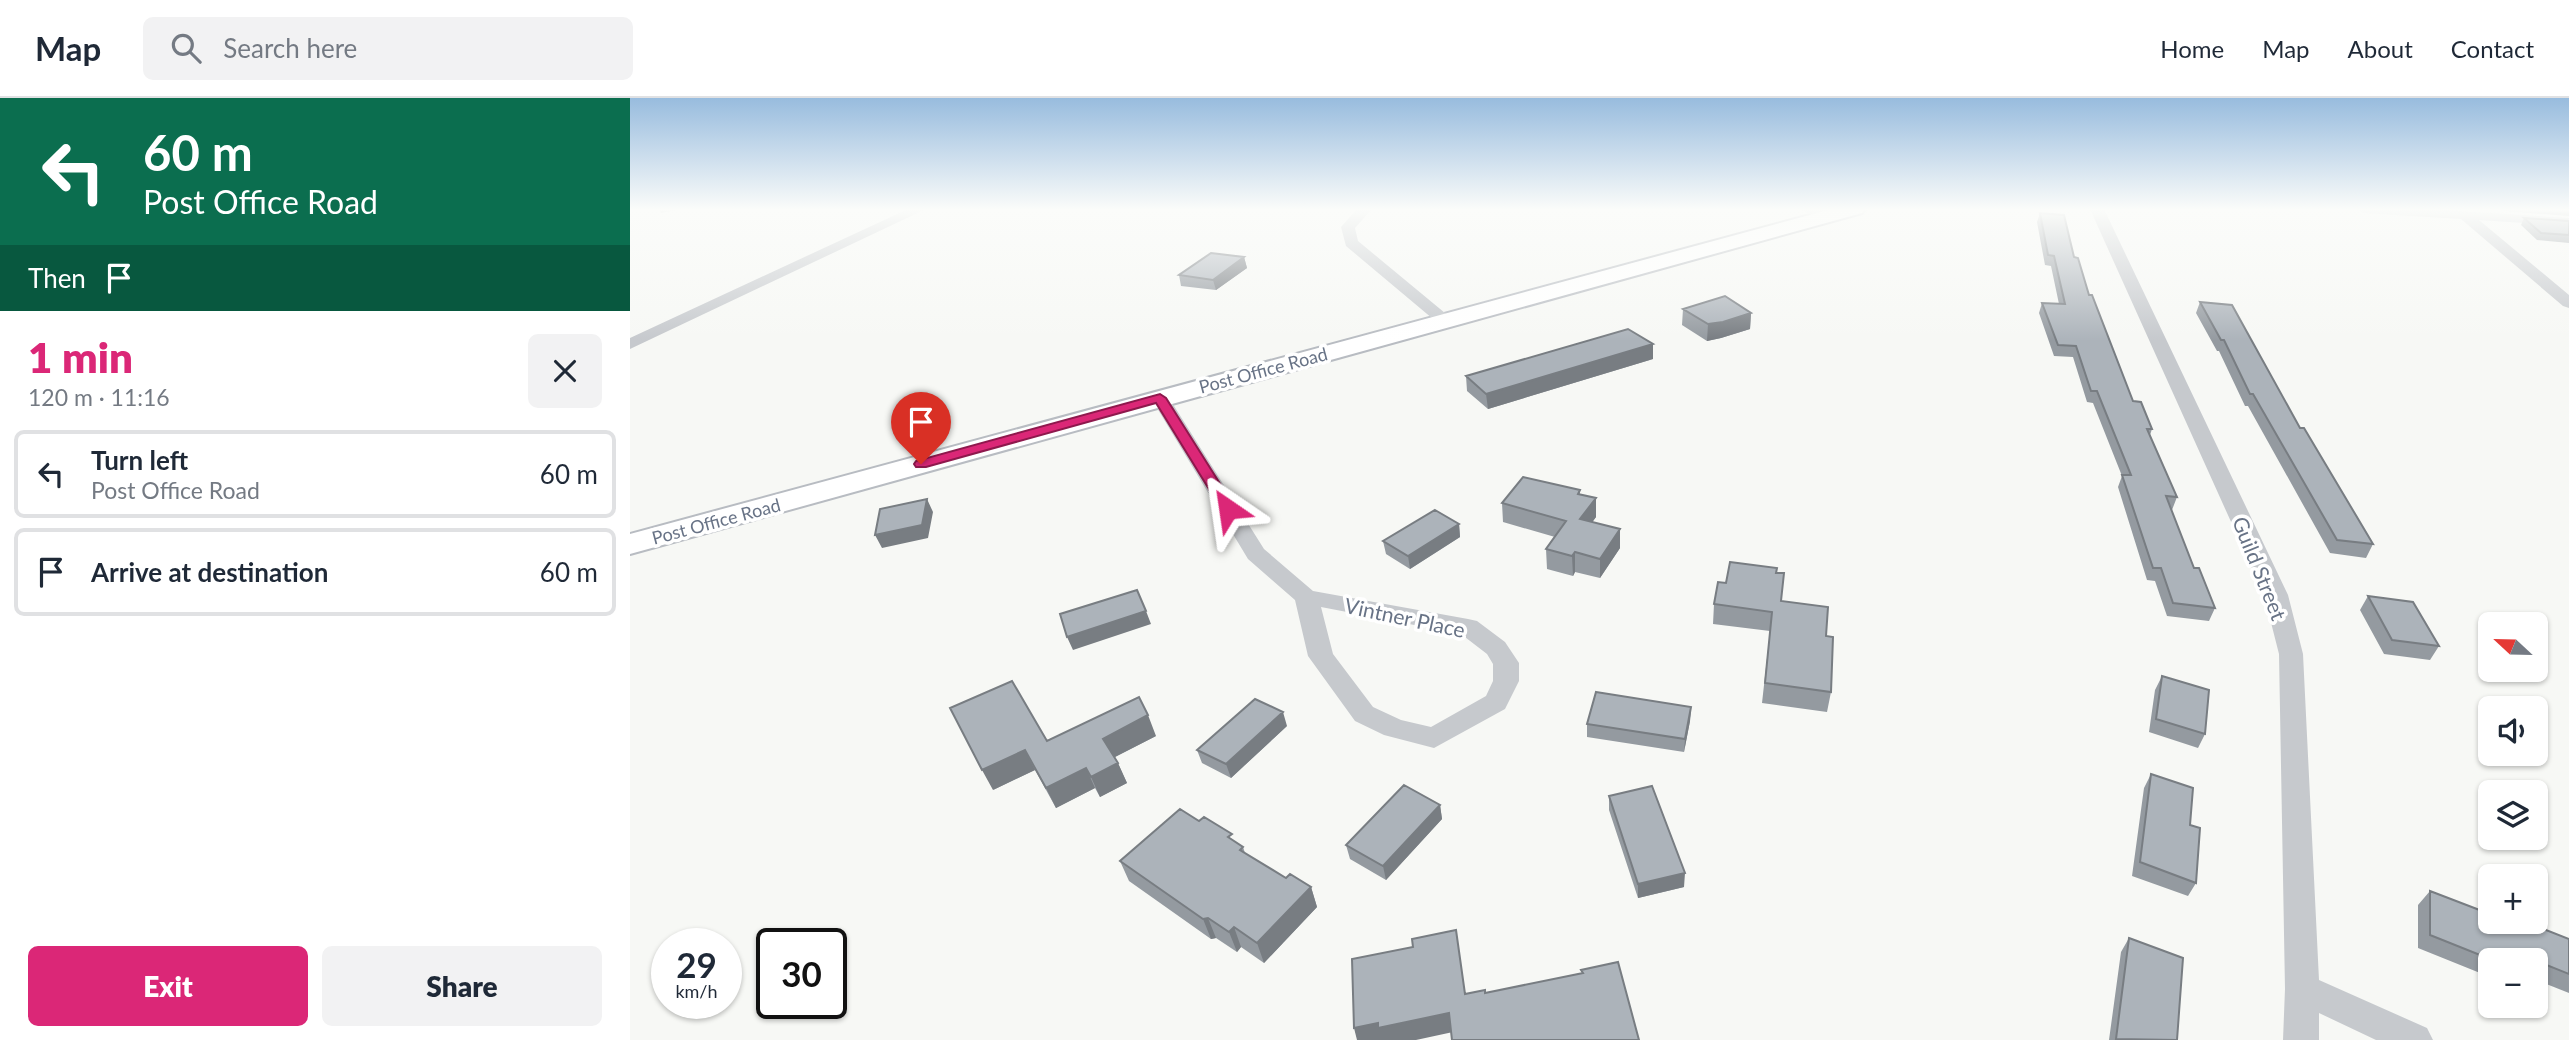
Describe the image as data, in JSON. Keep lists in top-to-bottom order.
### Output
{
  "streets": {
    "street": ["Post Office Road", "Guild Street", "Vintner Place"]
  },
  "north": "left",
  "page": {
    "header": "Map",
    "search": "Search here",
    "nav": [
      "Home",
      "Map",
      "About",
      "Contact"
    ],
    "turn": ["60 m", "Post Office Road"],
    "then": "Then",
    "heading": ["1 min", "120 m · 11:16"],
    "list": [
      {
        "name": "Turn left",
        "note": "Post Office Road",
        "value": "60 m"
      },
      {
        "name": "Arrive at destination",
        "value": "60 m"
      }
    ],
    "map_buttons": ["+", "−"],
    "speed": "29 km/h",
    "limit": "30",
    "buttons": ["Exit", "Share"]
  }
}
